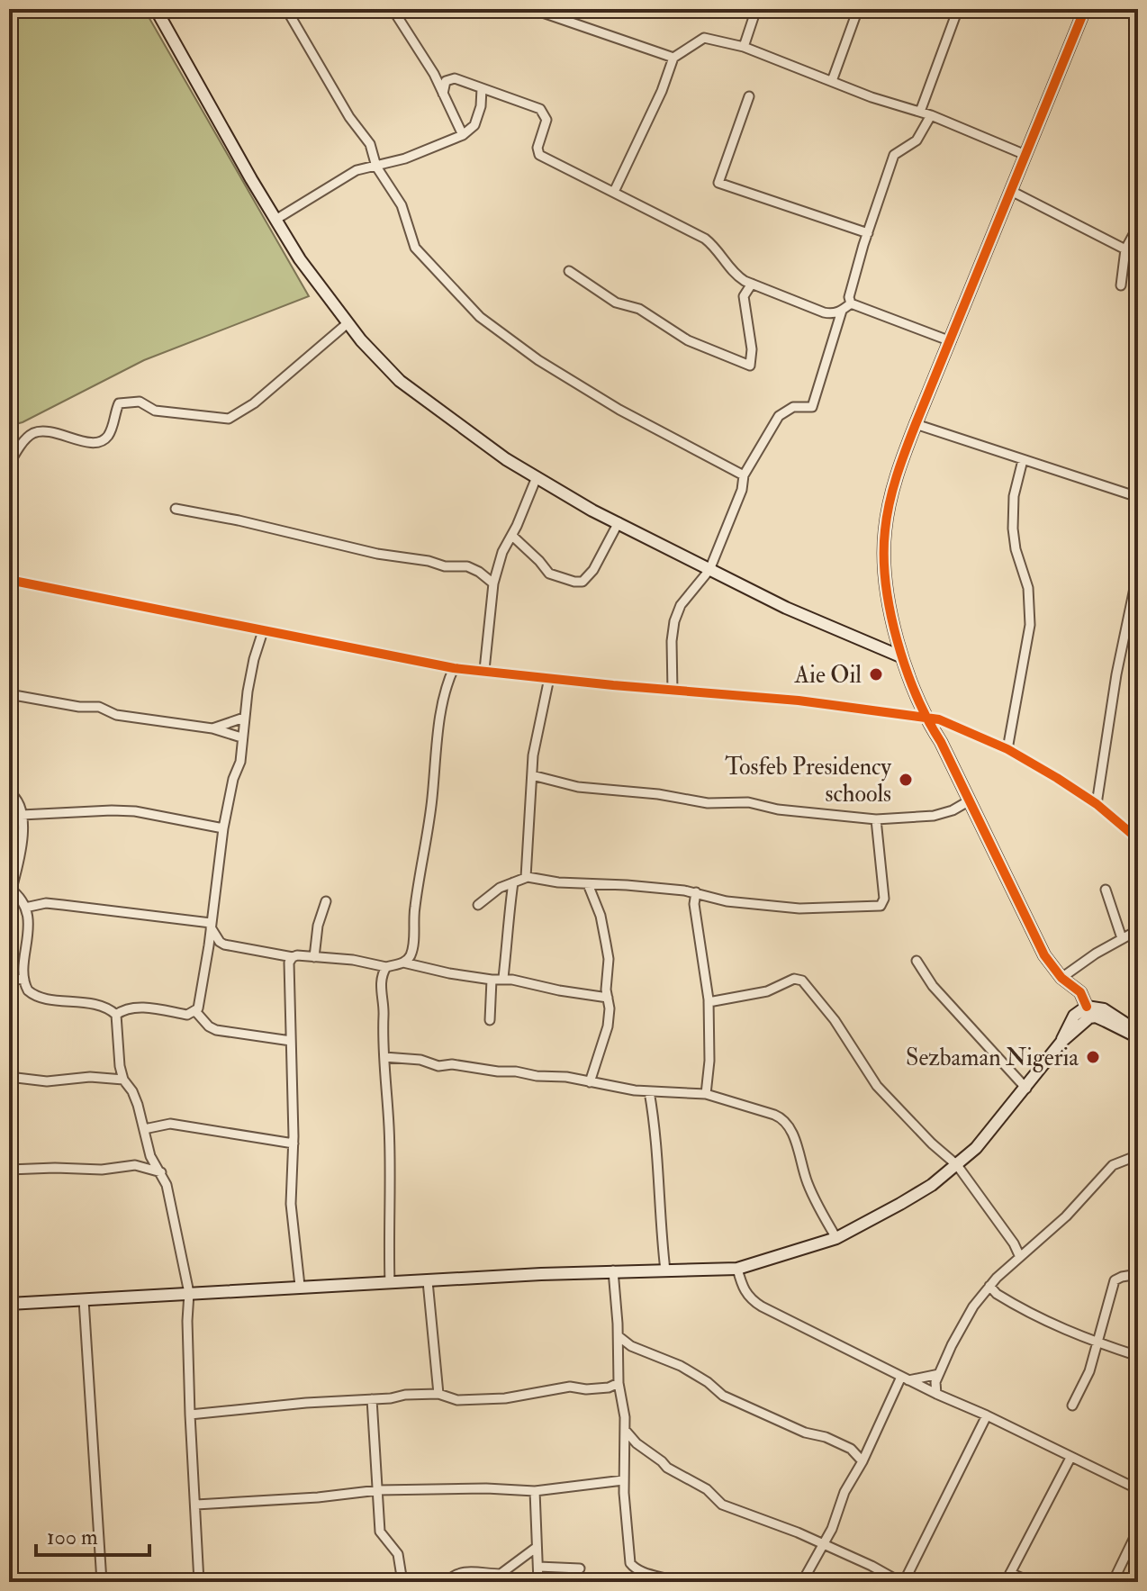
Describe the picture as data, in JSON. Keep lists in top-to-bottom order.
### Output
{
  "places": ["Aie Oil", "Tosfeb Presidency schools", "Sezbaman Nigeria"],
  "scale_bar": "100 m"
}
